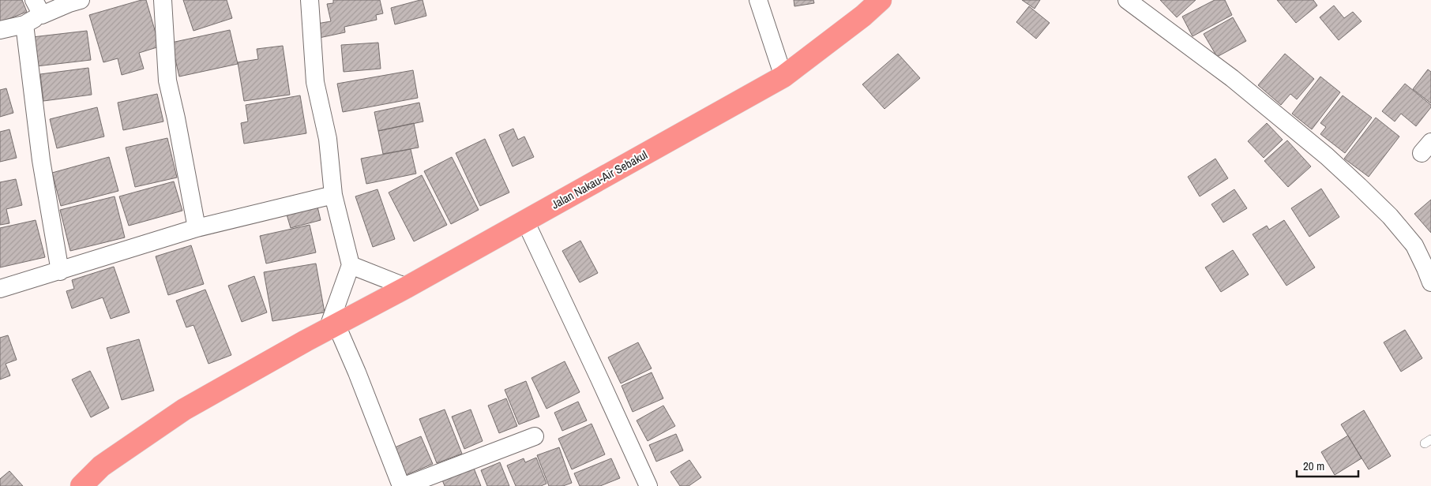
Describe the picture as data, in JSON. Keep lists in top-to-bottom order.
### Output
{
  "streets": {
    "highway": ["Jalan Nakau-Air Sebakul"]
  },
  "scale_bar": "20 m"
}
